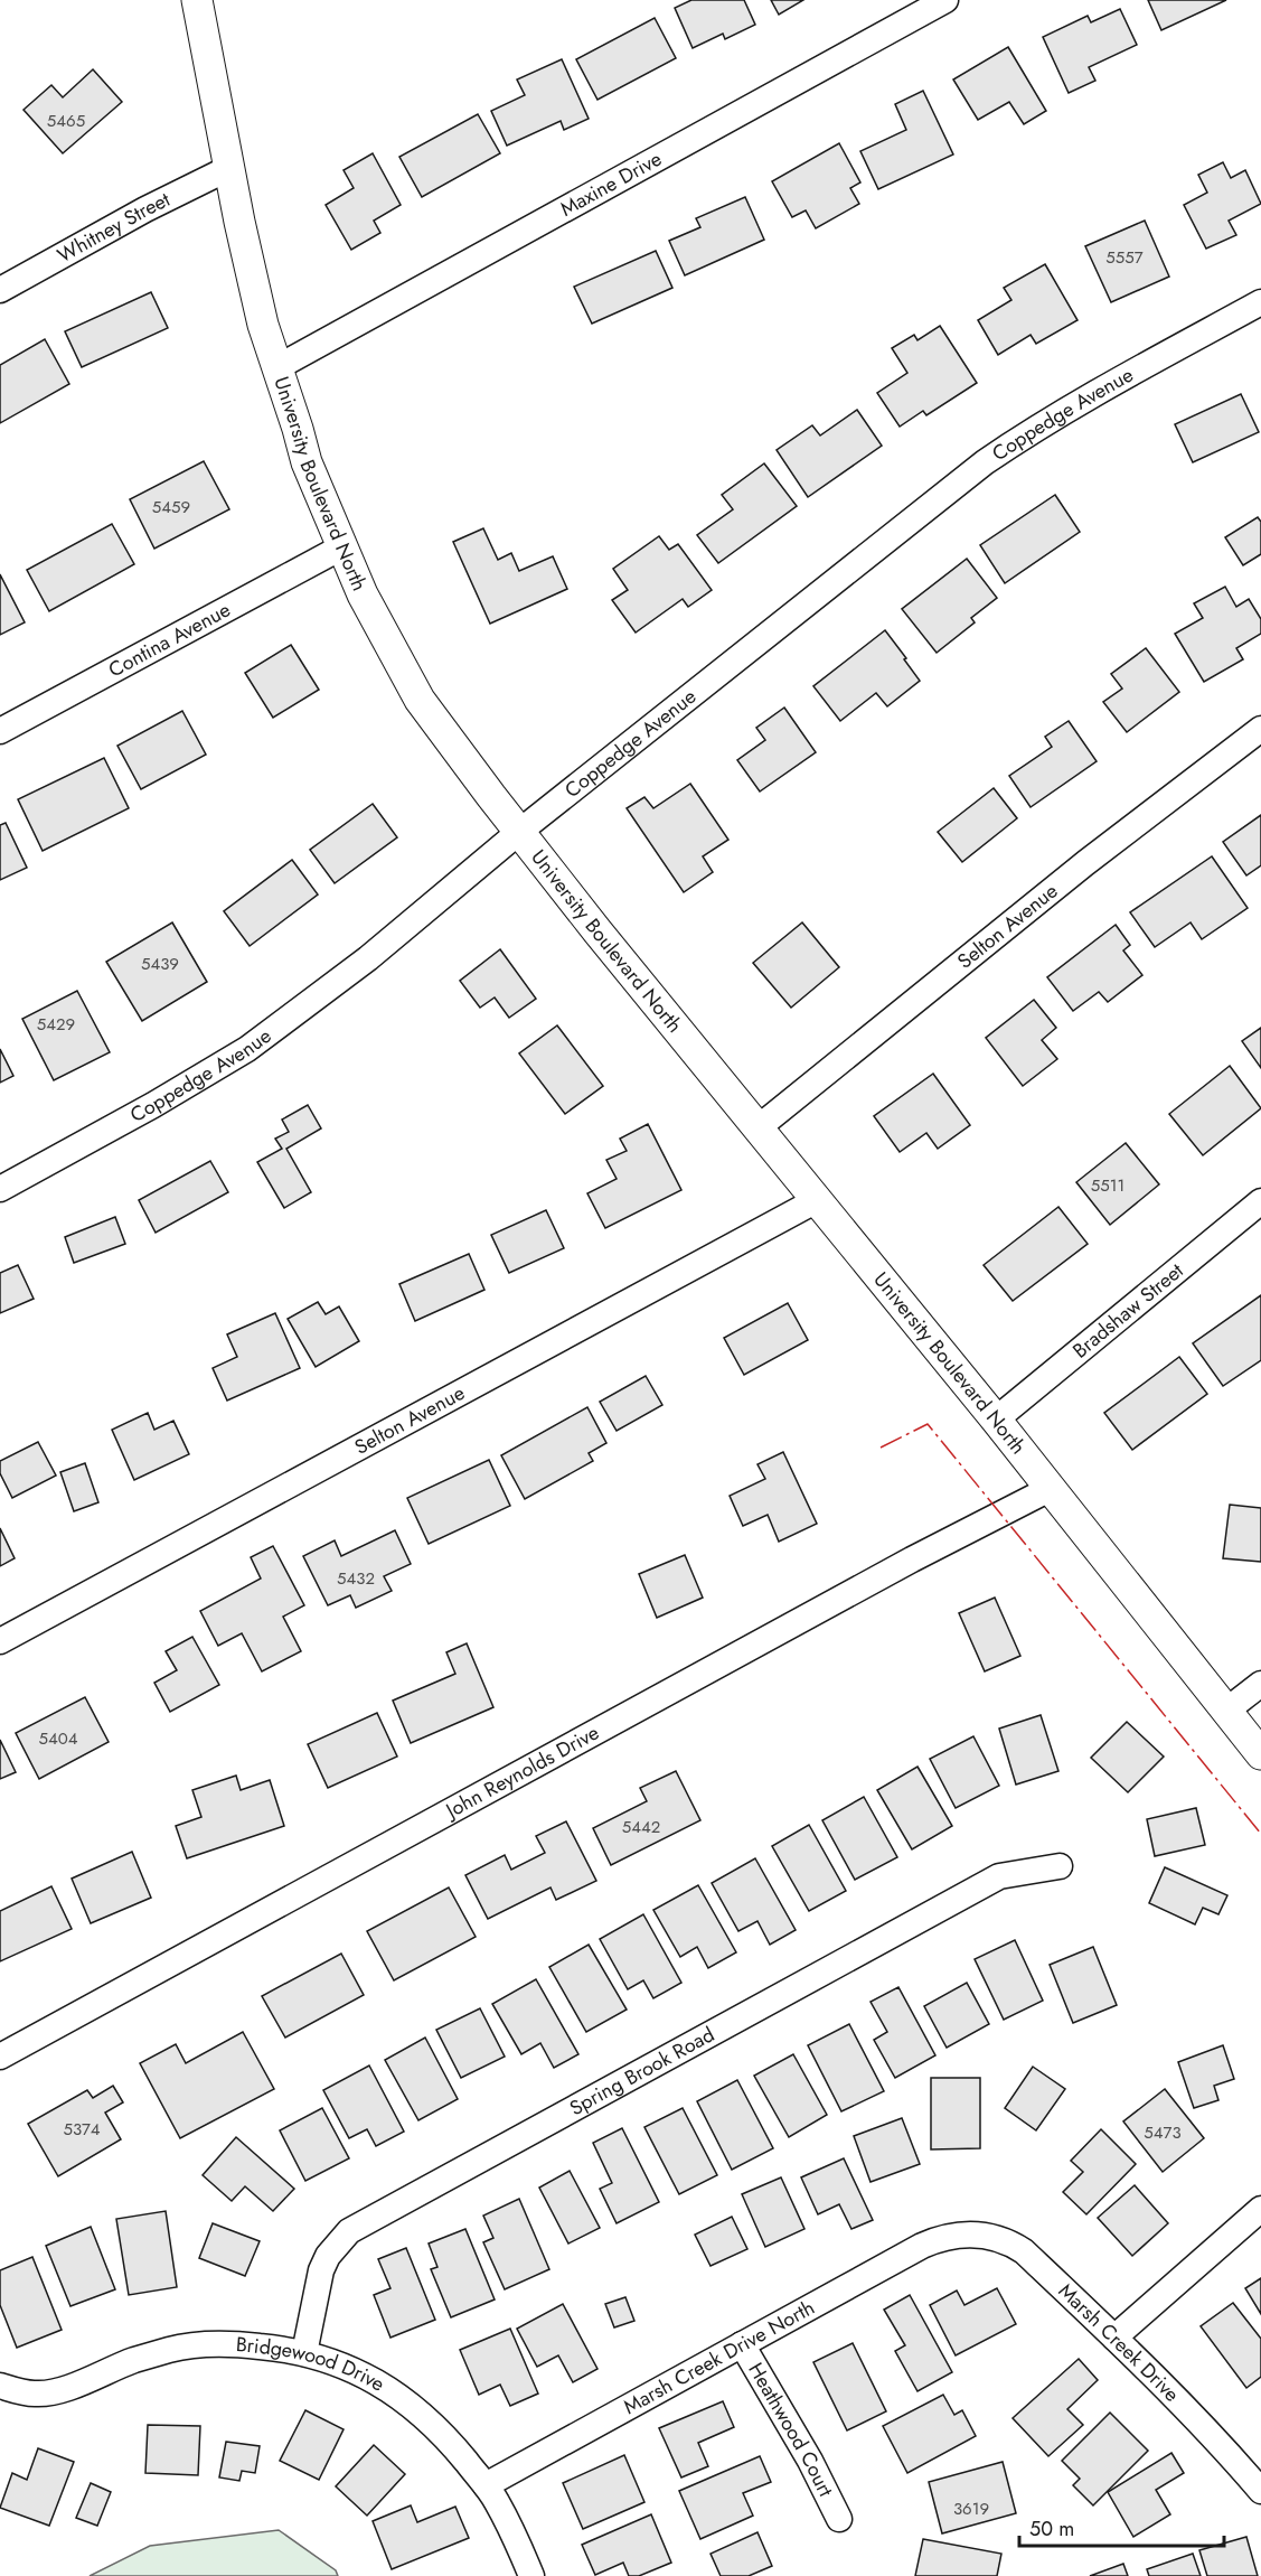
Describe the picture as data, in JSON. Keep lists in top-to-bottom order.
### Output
{
  "streets": {
    "street": [
      "Maxine Drive",
      "Whitney Street",
      "Coppedge Avenue",
      "University Boulevard North",
      "Contina Avenue",
      "Selton Avenue",
      "Bradshaw Street",
      "John Reynolds Drive",
      "Spring Brook Road",
      "Marsh Creek Drive",
      "Marsh Creek Drive North",
      "Bridgewood Drive",
      "Heathwood Court"
    ]
  },
  "crossings": [
    ["Maxine Drive", "University Boulevard North"],
    ["Whitney Street", "University Boulevard North"],
    ["Coppedge Avenue", "University Boulevard North"],
    ["University Boulevard North", "Contina Avenue"],
    ["University Boulevard North", "Selton Avenue"],
    ["University Boulevard North", "Bradshaw Street"],
    ["University Boulevard North", "John Reynolds Drive"],
    ["Spring Brook Road", "Bridgewood Drive"],
    ["Marsh Creek Drive", "Marsh Creek Drive North"],
    ["Marsh Creek Drive North", "Bridgewood Drive"],
    ["Marsh Creek Drive North", "Heathwood Court"]
  ],
  "house_numbers": [
    "5465",
    "5557",
    "5459",
    "5439",
    "5429",
    "5511",
    "5432",
    "5404",
    "5442",
    "5374",
    "5473",
    "3619"
  ],
  "scale_bar": "50 m"
}
